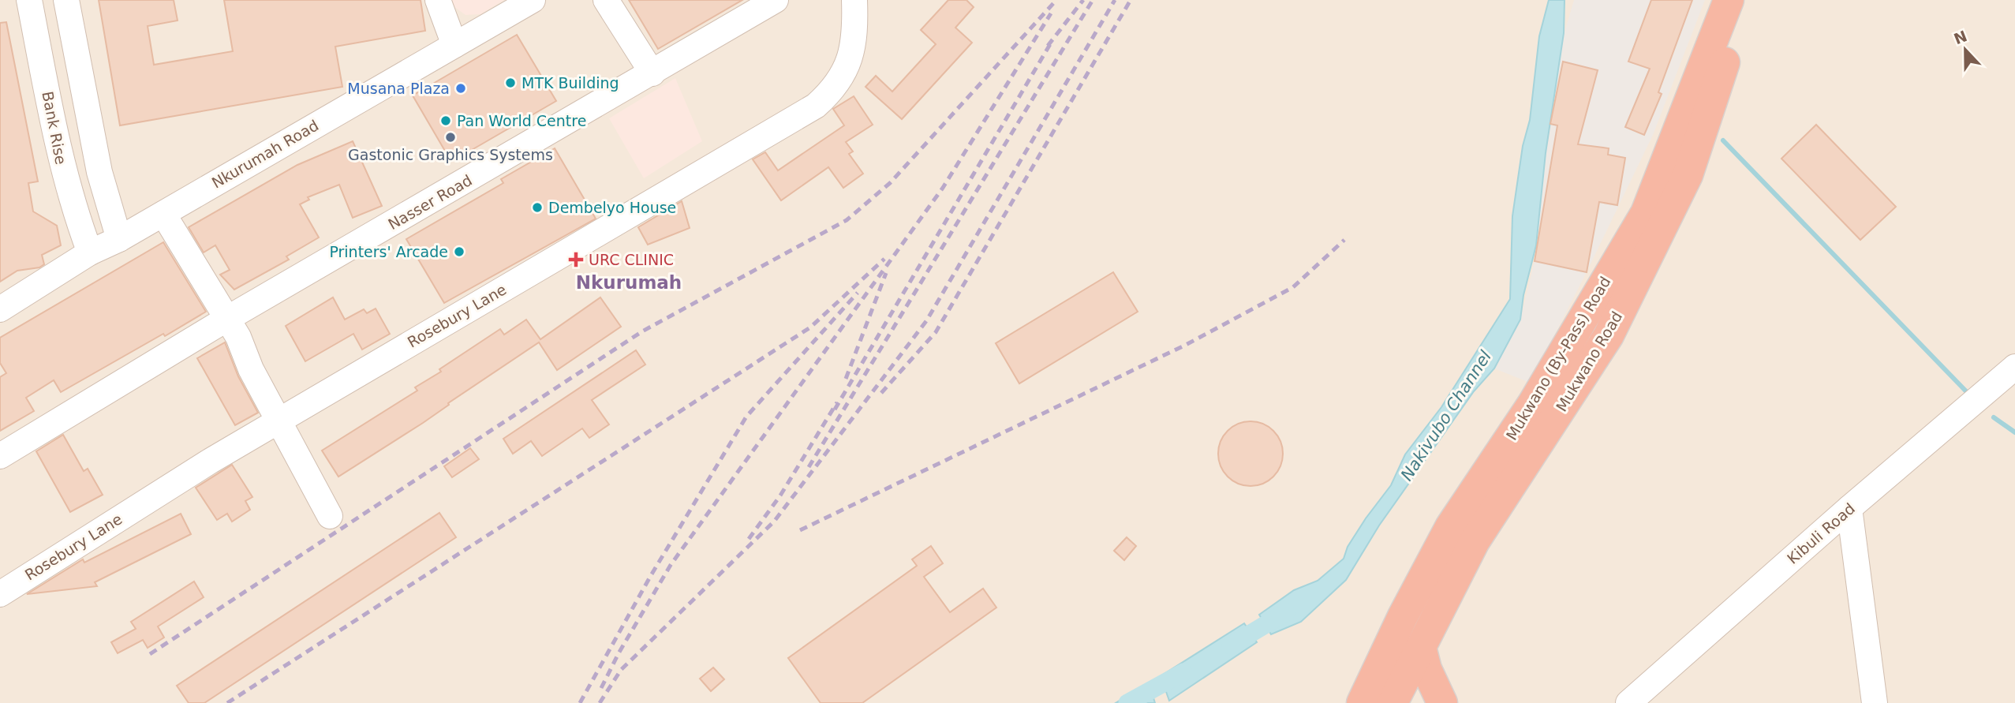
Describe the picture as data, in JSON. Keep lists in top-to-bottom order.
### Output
{
  "streets": {
    "highway": ["Mukwano (By-Pass) Road", "Mukwano Road"],
    "street": [
      "Bank Rise",
      "Nkurumah Road",
      "Nasser Road",
      "Rosebury Lane",
      "Kibuli Road"
    ]
  },
  "crossings": [
    ["Bank Rise", "Nkurumah Road"]
  ],
  "districts": ["Nkurumah"],
  "water": ["Nakivubo Channel"],
  "places": {
    "other": [
      "MTK Building",
      "Musana Plaza",
      "Pan World Centre",
      "Gastonic Graphics Systems",
      "Dembelyo House",
      "Printers' Arcade"
    ],
    "health": ["URC CLINIC"]
  },
  "north": "top"
}
